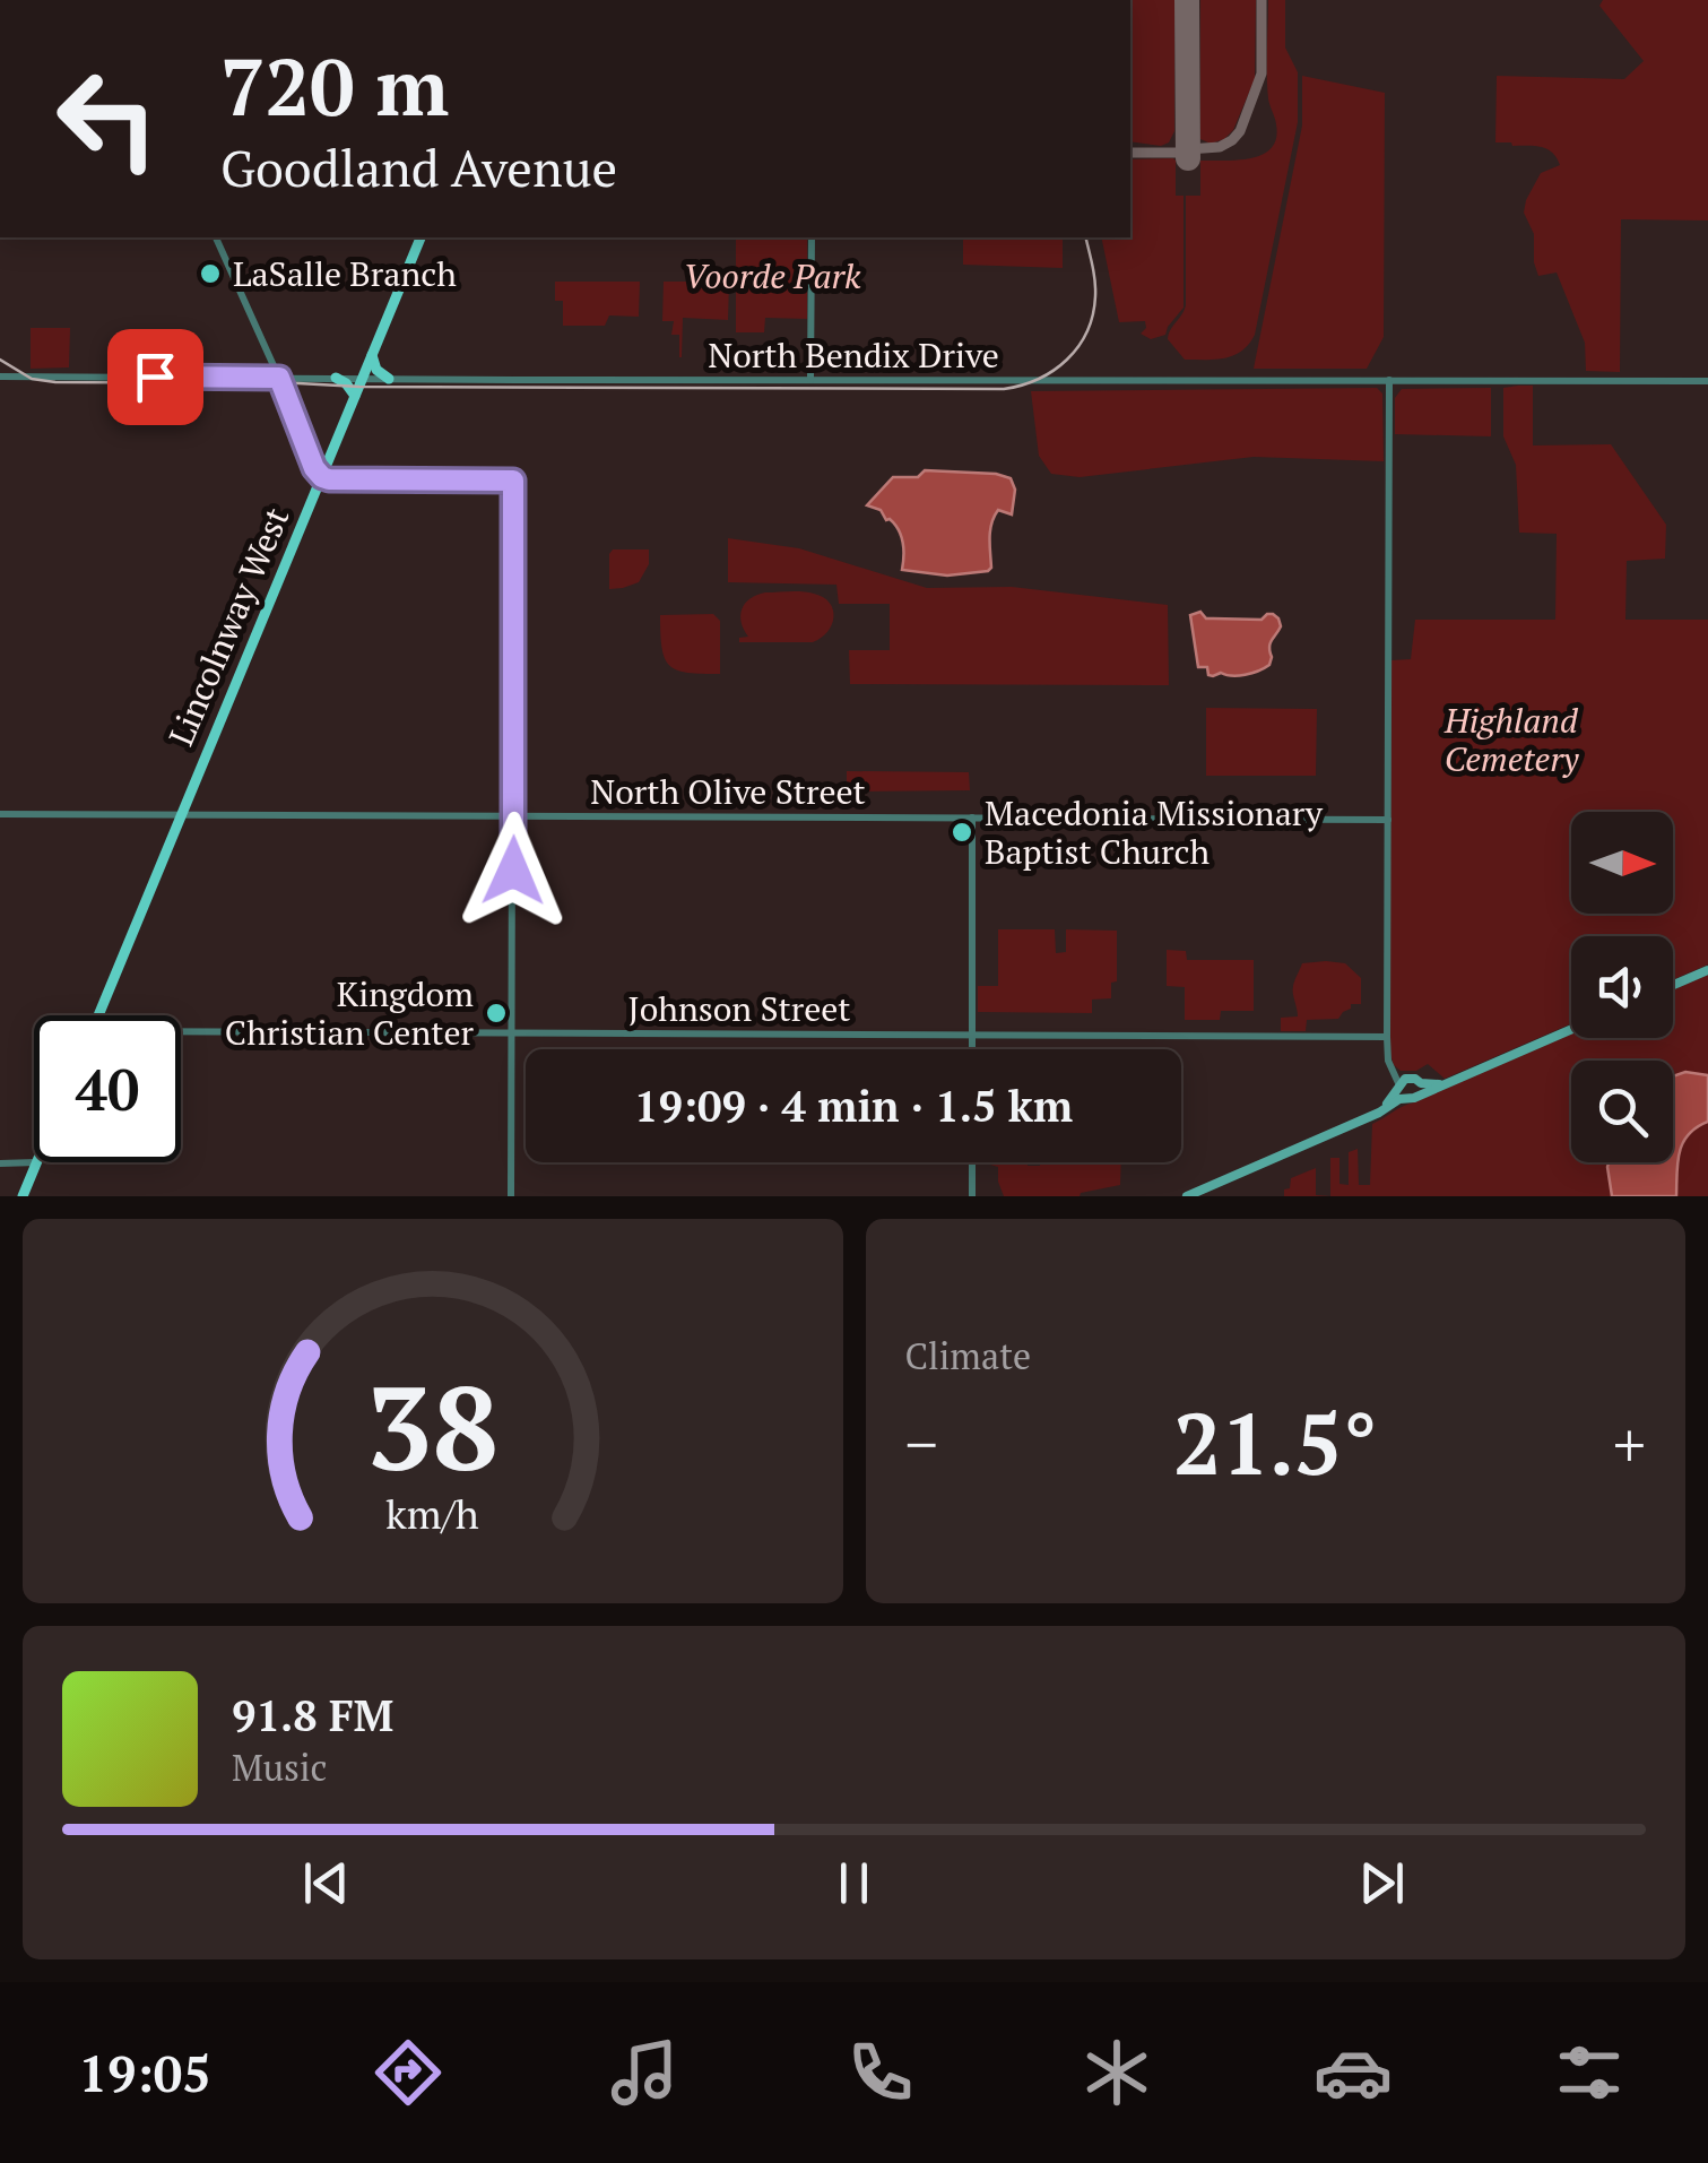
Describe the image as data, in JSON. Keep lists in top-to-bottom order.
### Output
{
  "streets": {
    "main road": ["Lincolnway West"],
    "street": ["North Bendix Drive", "North Olive Street", "Johnson Street"]
  },
  "crossings": [
    ["North Bendix Drive", "Lincolnway West"],
    ["Lincolnway West", "North Olive Street"]
  ],
  "parks": ["Voorde Park", "Highland Cemetery"],
  "places": ["LaSalle Branch", "Macedonia Missionary Baptist Church", "Kingdom Christian Center"],
  "north": "right",
  "page": {
    "turn": ["720 m", "Goodland Avenue"],
    "limit": "40",
    "trip": "19:09 · 4 min · 1.5 km",
    "tile": "Climate",
    "heat": ["−", "21.5°", "+"],
    "song": ["91.8 FM", "Music"],
    "tabs": "19:05",
    "gauge": ["38", "km/h"]
  }
}
